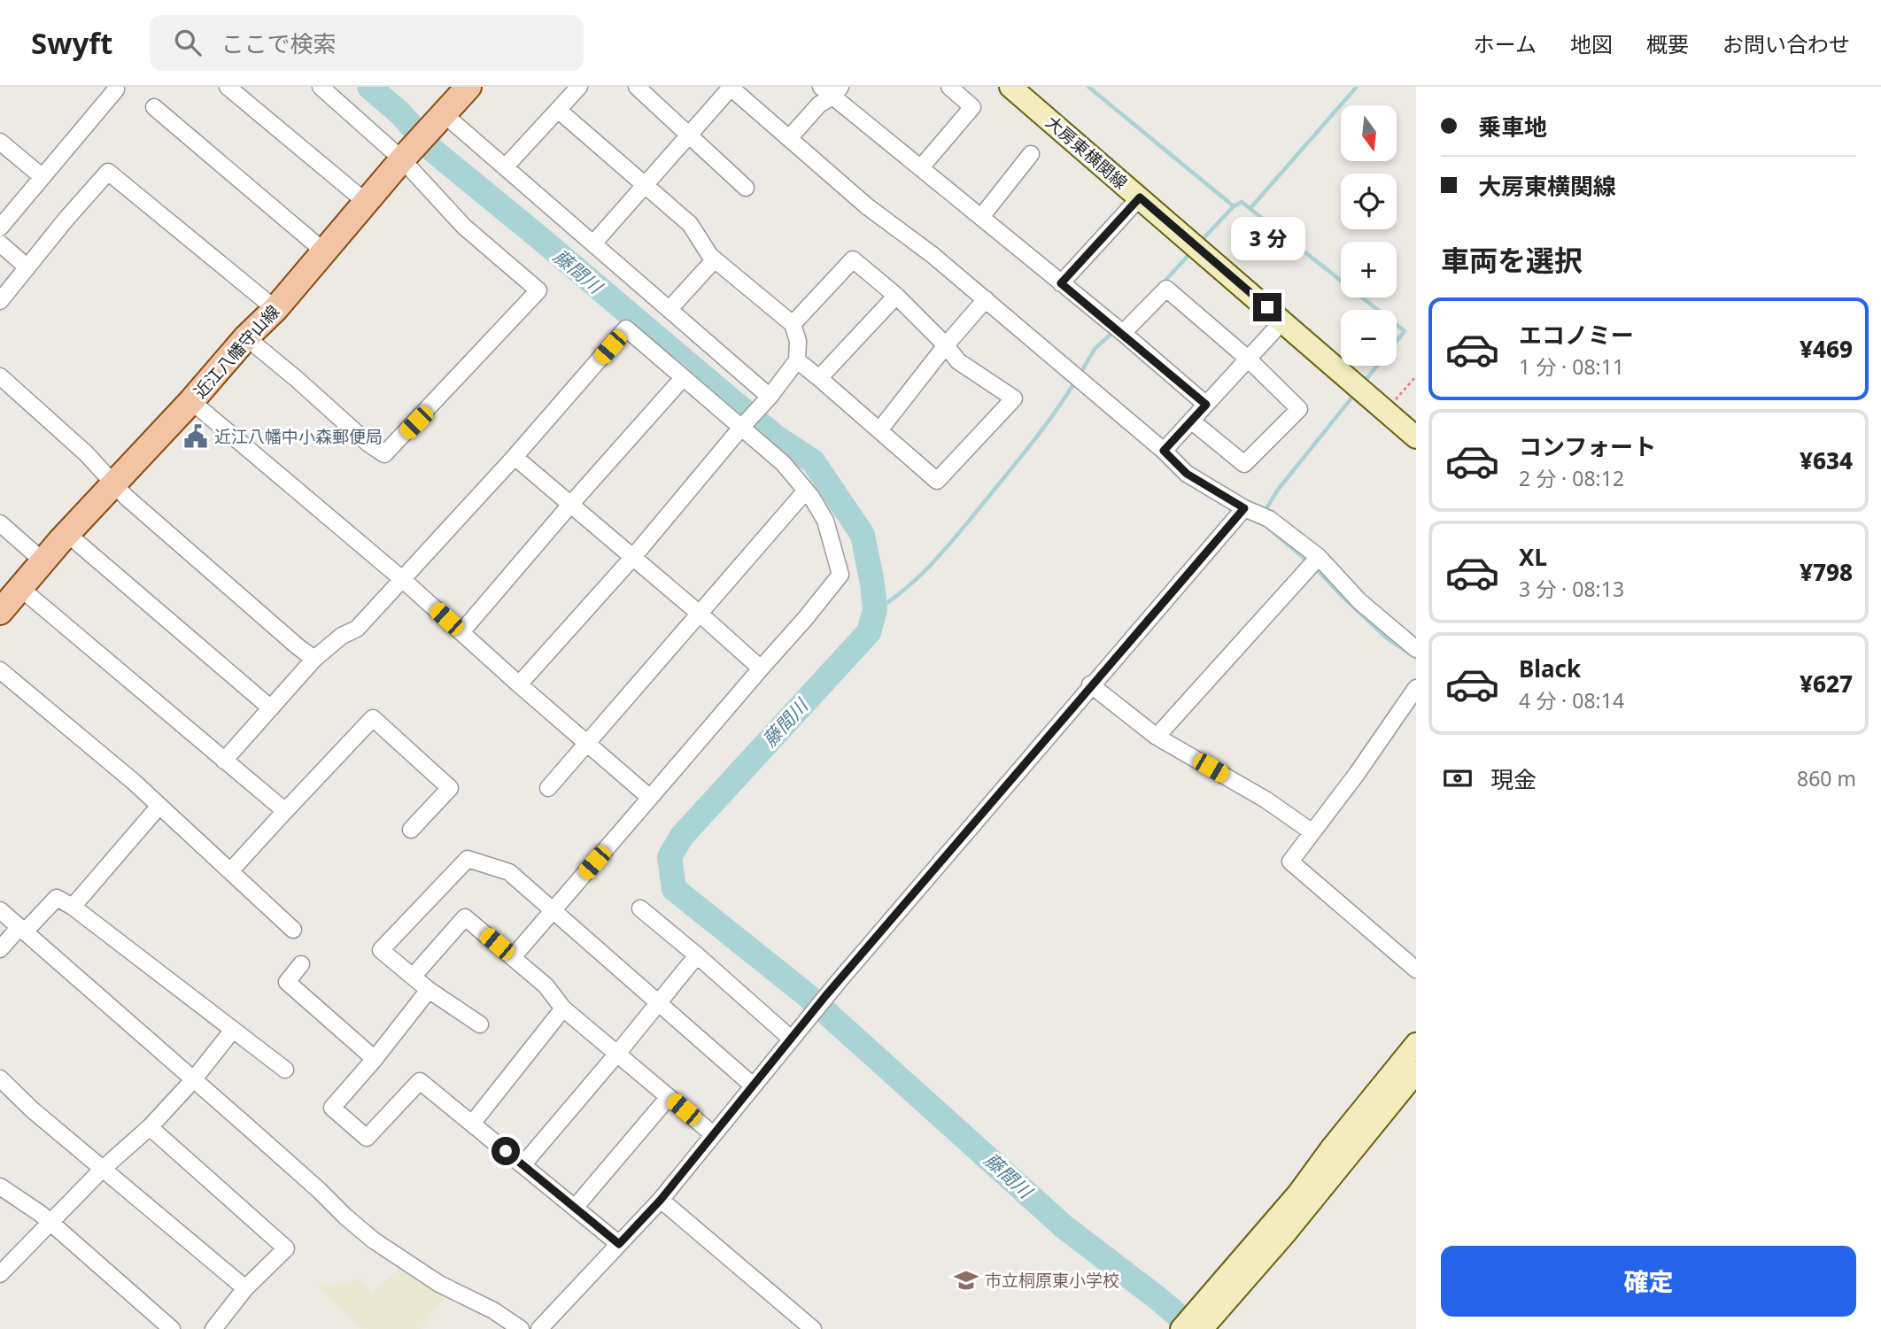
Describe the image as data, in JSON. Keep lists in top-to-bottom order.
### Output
{
  "streets": {
    "main road": ["近江八幡守山線"],
    "street": ["大房東横関線"]
  },
  "water": ["藤間川"],
  "places": {
    "public building": ["近江八幡中小森郵便局"],
    "school or university": ["市立桐原東小学校"]
  },
  "north": "bottom",
  "page": {
    "header": "Swyft",
    "search": "ここで検索",
    "nav": [
      "ホーム",
      "地図",
      "概要",
      "お問い合わせ"
    ],
    "banner": ["乗車地", "大房東横関線"],
    "map_buttons": ["+", "−"],
    "bubble": "3 分",
    "heading": "車両を選択",
    "list": [
      {
        "name": "エコノミー",
        "note": "1 分 · 08:11",
        "value": "¥469"
      },
      {
        "name": "コンフォート",
        "note": "2 分 · 08:12",
        "value": "¥634"
      },
      {
        "name": "XL",
        "note": "3 分 · 08:13",
        "value": "¥798"
      },
      {
        "name": "Black",
        "note": "4 分 · 08:14",
        "value": "¥627"
      }
    ],
    "pay": ["現金", "860 m"],
    "buttons": "確定"
  }
}
